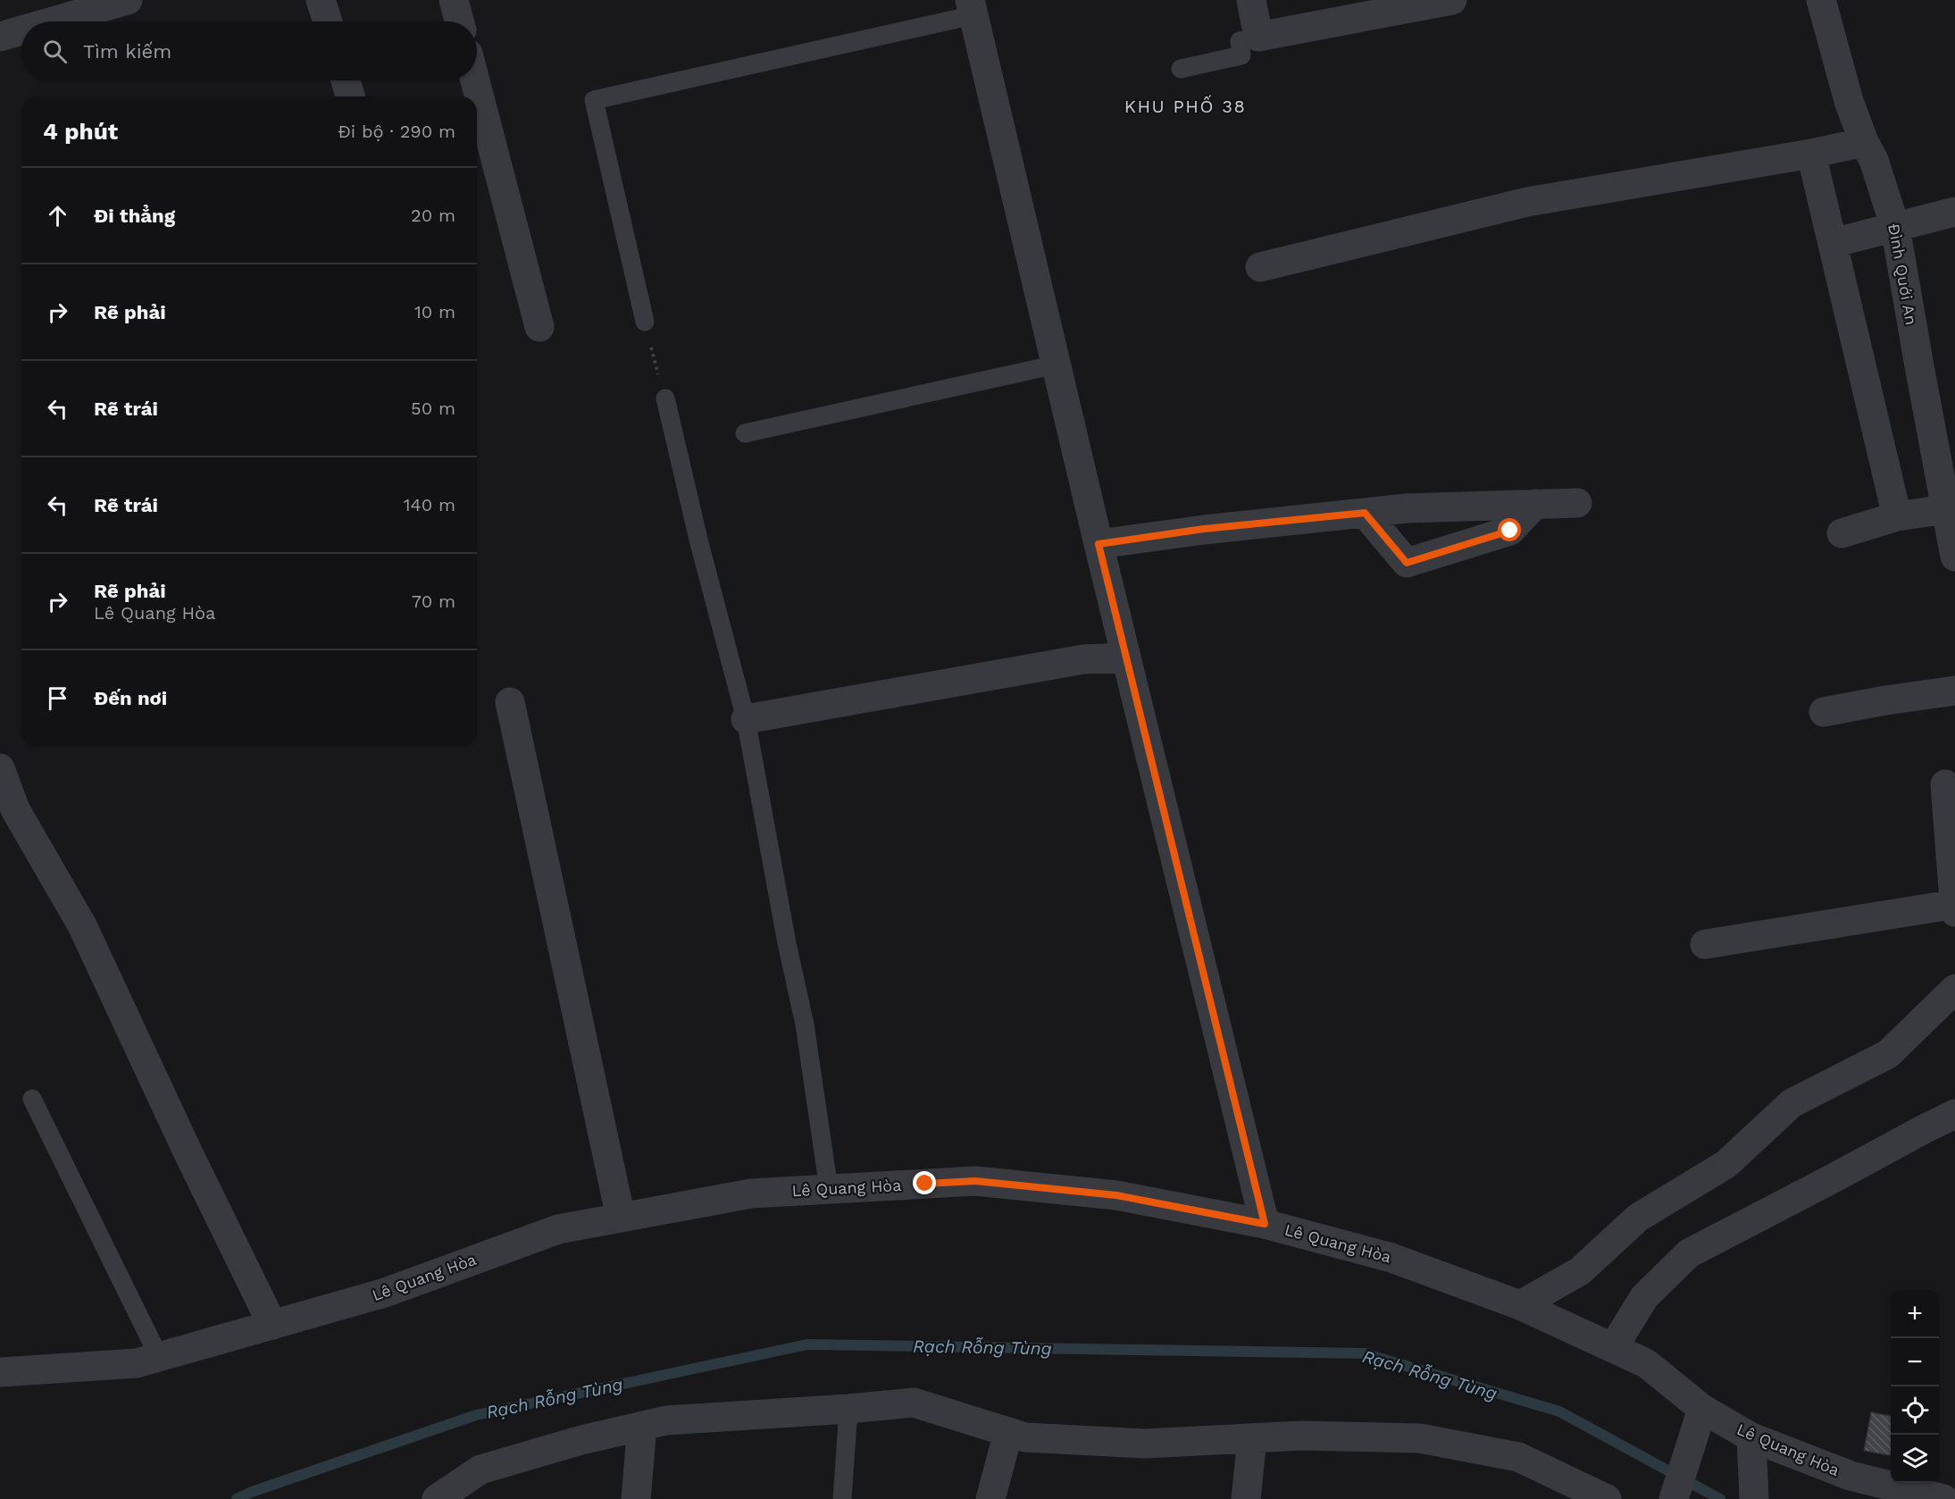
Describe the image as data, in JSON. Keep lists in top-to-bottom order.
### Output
{
  "streets": {
    "street": ["Đình Quới An", "Lê Quang Hòa"]
  },
  "districts": ["KHU PHỐ 38"],
  "water": ["Rạch Rỗng Tùng"],
  "page": {
    "search": "Tìm kiếm",
    "heading": ["4 phút", "Đi bộ · 290 m"],
    "list": [
      ["Đi thẳng", "20 m"],
      ["Rẽ phải", "10 m"],
      ["Rẽ trái", "50 m"],
      ["Rẽ trái", "140 m"],
      ["Rẽ phải", "Lê Quang Hòa", "70 m"],
      "Đến nơi"
    ],
    "map_buttons": ["+", "−"]
  }
}
